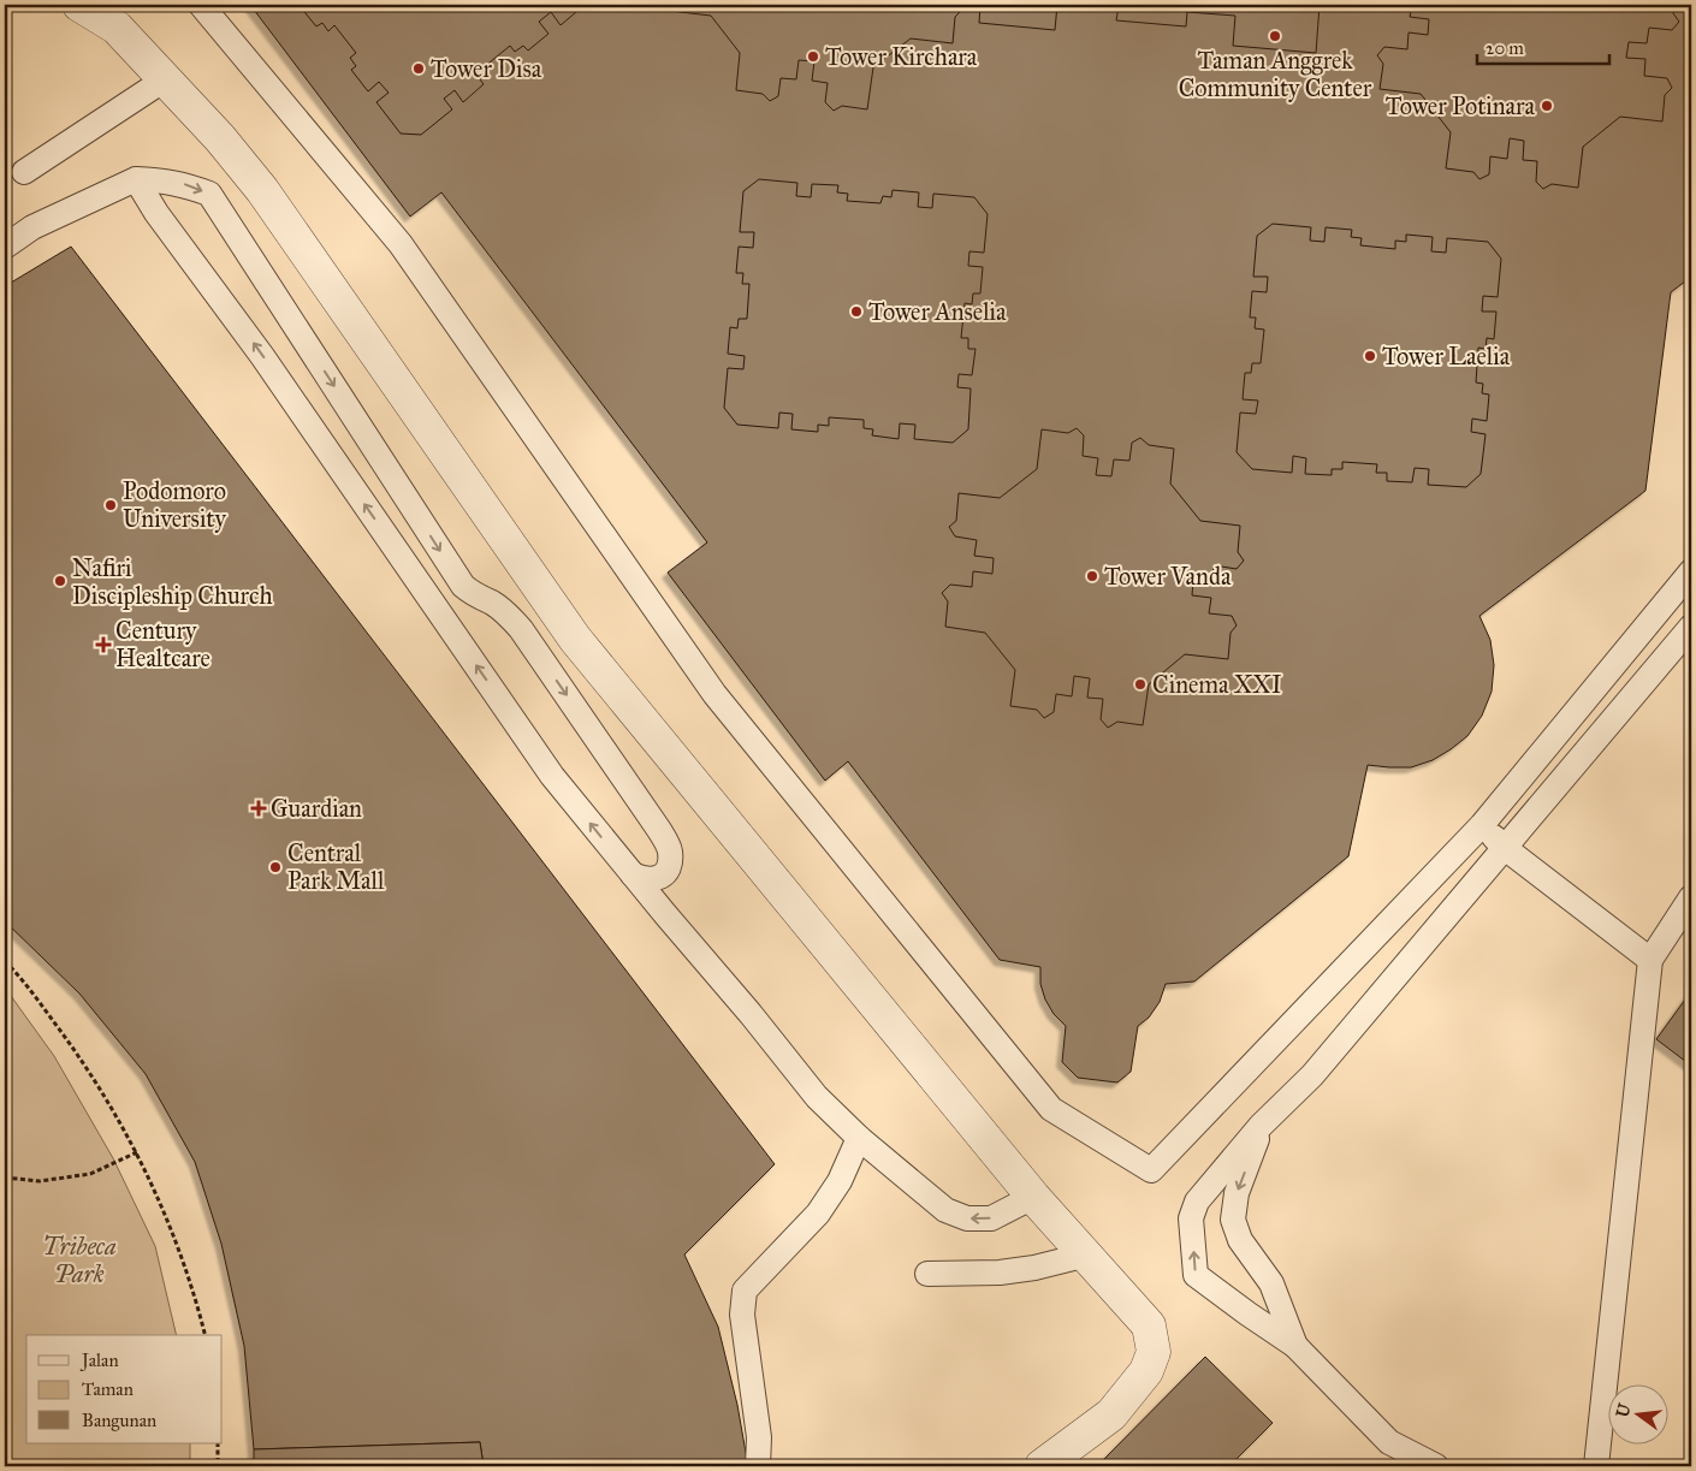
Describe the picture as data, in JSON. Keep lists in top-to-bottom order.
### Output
{
  "parks": ["Tribeca Park"],
  "places": {
    "other": [
      "Taman Anggrek Community Center",
      "Tower Kirchara",
      "Tower Disa",
      "Tower Potinara",
      "Tower Anselia",
      "Tower Laelia",
      "Podomoro University",
      "Tower Vanda",
      "Nafiri Discipleship Church",
      "Cinema XXI",
      "Central Park Mall"
    ],
    "health": ["Century Healtcare", "Guardian"]
  },
  "legend": ["Jalan", "Taman", "Bangunan"],
  "scale_bar": "20 m",
  "north": "left"
}
